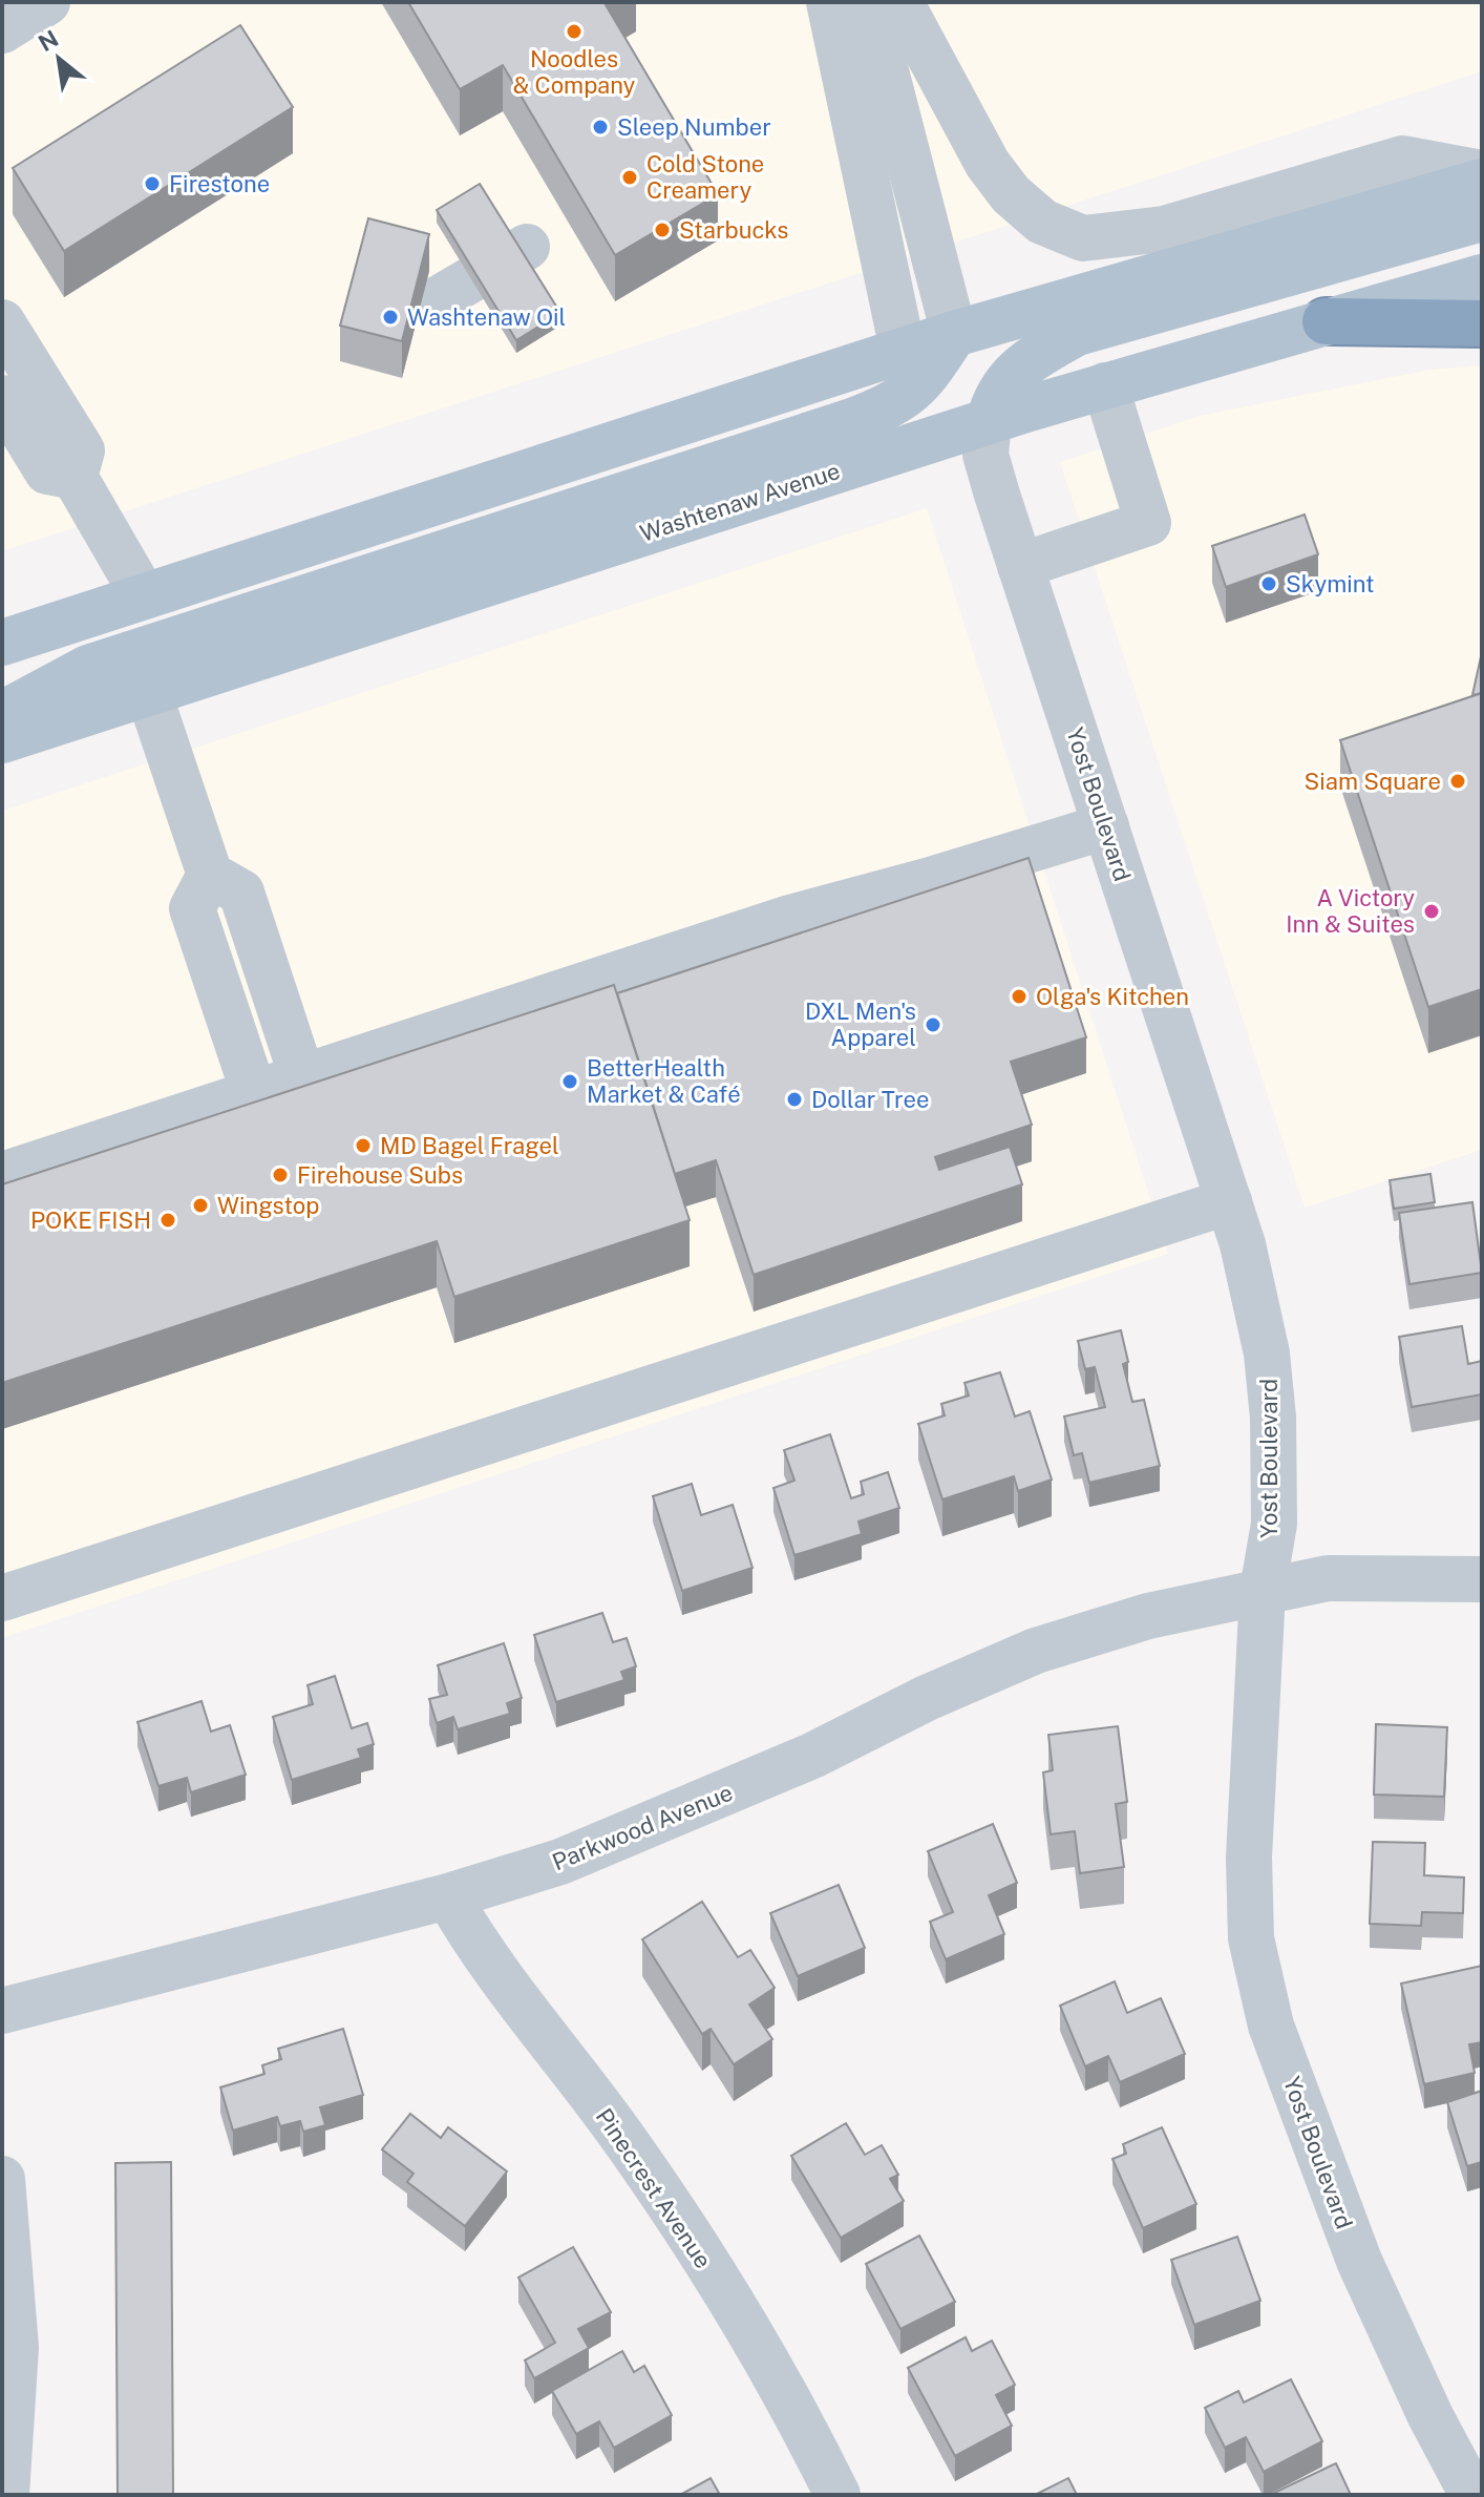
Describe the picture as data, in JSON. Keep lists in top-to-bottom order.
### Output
{
  "streets": {
    "main road": ["Washtenaw Avenue"],
    "street": ["Yost Boulevard", "Parkwood Avenue", "Pinecrest Avenue"]
  },
  "crossings": [
    ["Washtenaw Avenue", "Yost Boulevard"],
    ["Yost Boulevard", "Parkwood Avenue"],
    ["Parkwood Avenue", "Pinecrest Avenue"]
  ],
  "places": [
    "Noodles & Company",
    "Sleep Number",
    "Cold Stone Creamery",
    "Firestone",
    "Starbucks",
    "Washtenaw Oil",
    "Skymint",
    "Siam Square",
    "A Victory Inn & Suites",
    "Olga's Kitchen",
    "DXL Men's Apparel",
    "BetterHealth Market & Café",
    "Dollar Tree",
    "MD Bagel Fragel",
    "Firehouse Subs",
    "Wingstop",
    "POKE FISH"
  ],
  "north": "top left"
}
